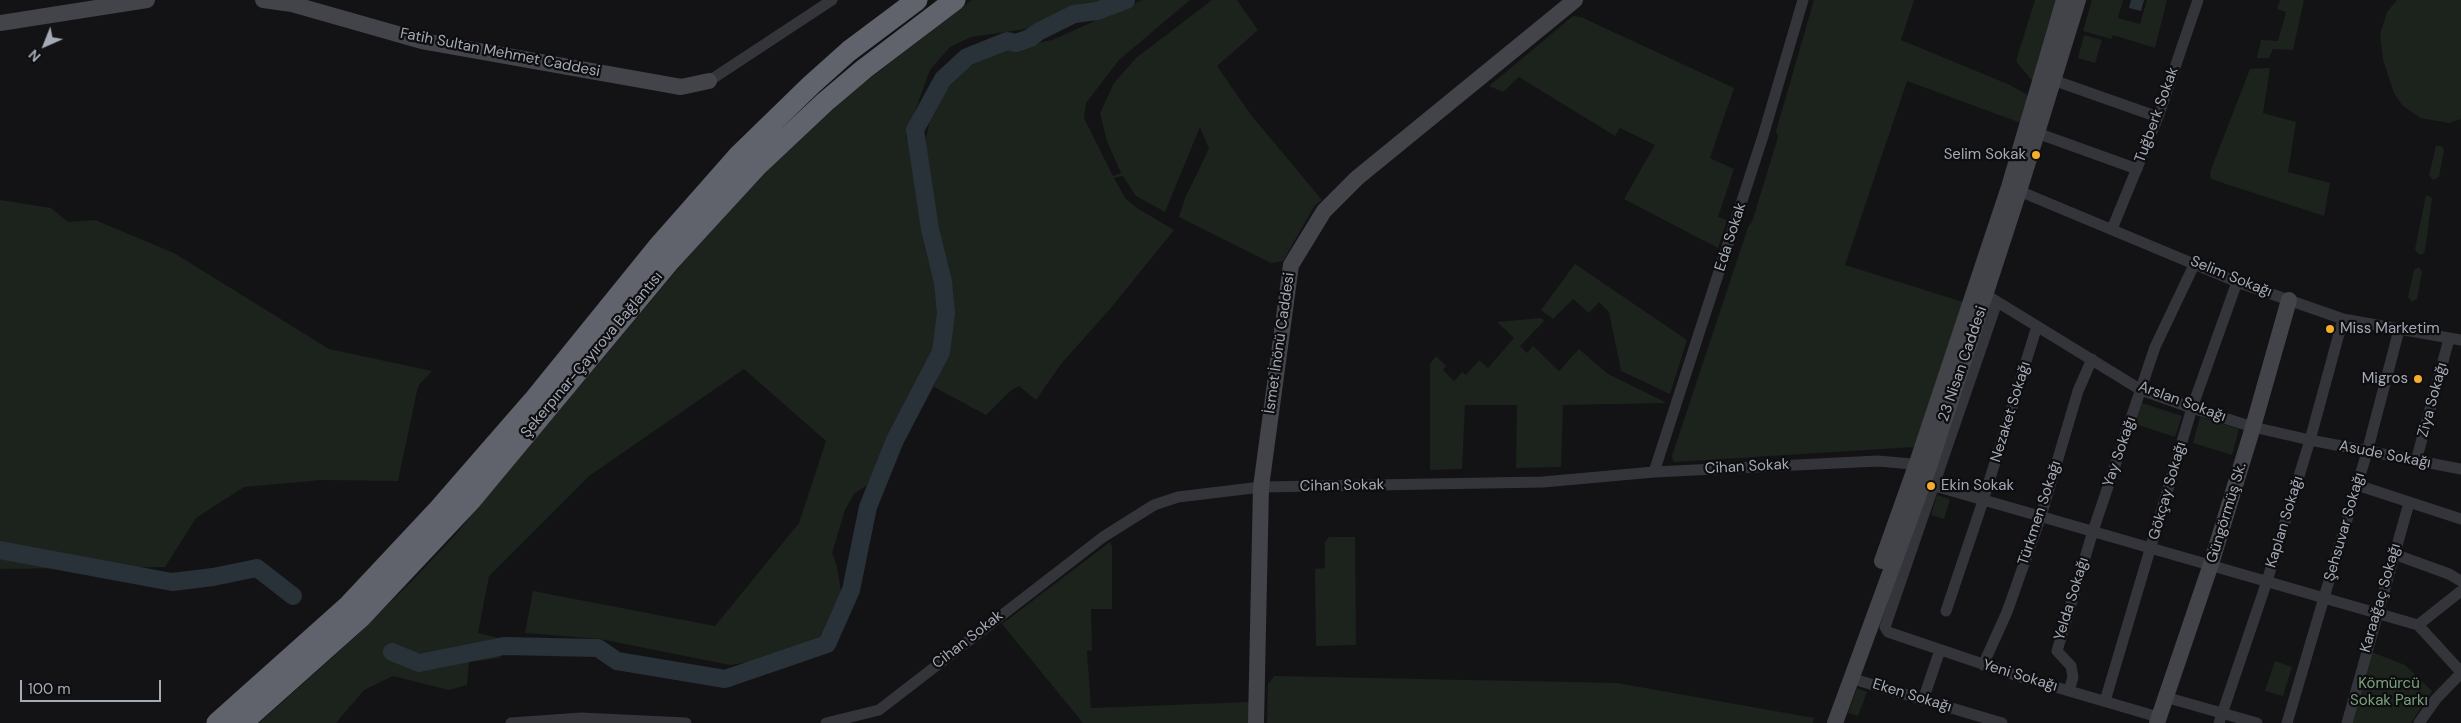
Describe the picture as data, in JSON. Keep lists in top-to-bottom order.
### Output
{
  "streets": {
    "highway": ["Şekerpınar-Çayırova Bağlantısı"],
    "street": [
      "Fatih Sultan Mehmet Caddesi",
      "Tuğberk Sokak",
      "Eda Sokak",
      "Selim Sokağı",
      "İsmet İnönü Caddesi",
      "23 Nisan Caddesi",
      "Ziya Sokağı",
      "Arslan Sokağı",
      "Nezaket Sokağı",
      "Yay Sokağı",
      "Asude Sokağı",
      "Cihan Sokak",
      "Gökçay Sokağı",
      "Türkmen Sokağı",
      "Güngörmüş Sk.",
      "Kaplan Sokağı",
      "Şehsuvar Sokağı",
      "Karaağaç Sokağı",
      "Yelda Sokağı",
      "Yeni Sokağı",
      "Eken Sokağı"
    ]
  },
  "crossings": [
    ["Tuğberk Sokak", "Selim Sokağı"],
    ["Eda Sokak", "Cihan Sokak"],
    ["Selim Sokağı", "23 Nisan Caddesi"],
    ["Selim Sokağı", "Ziya Sokağı"],
    ["Selim Sokağı", "Yay Sokağı"],
    ["Selim Sokağı", "Gökçay Sokağı"],
    ["Selim Sokağı", "Güngörmüş Sk."],
    ["Selim Sokağı", "Kaplan Sokağı"],
    ["Selim Sokağı", "Şehsuvar Sokağı"],
    ["İsmet İnönü Caddesi", "Cihan Sokak"],
    ["23 Nisan Caddesi", "Arslan Sokağı"],
    ["23 Nisan Caddesi", "Cihan Sokak"],
    ["23 Nisan Caddesi", "Eken Sokağı"],
    ["Ziya Sokağı", "Asude Sokağı"],
    ["Arslan Sokağı", "Nezaket Sokağı"],
    ["Arslan Sokağı", "Yay Sokağı"],
    ["Arslan Sokağı", "Asude Sokağı"],
    ["Arslan Sokağı", "Gökçay Sokağı"],
    ["Arslan Sokağı", "Türkmen Sokağı"],
    ["Arslan Sokağı", "Güngörmüş Sk."],
    ["Arslan Sokağı", "Kaplan Sokağı"],
    ["Yay Sokağı", "Yelda Sokağı"],
    ["Asude Sokağı", "Kaplan Sokağı"],
    ["Asude Sokağı", "Şehsuvar Sokağı"],
    ["Gökçay Sokağı", "Yeni Sokağı"],
    ["Türkmen Sokağı", "Yeni Sokağı"],
    ["Güngörmüş Sk.", "Yeni Sokağı"],
    ["Yelda Sokağı", "Yeni Sokağı"]
  ],
  "parks": ["Kömürcü Sokak Parkı"],
  "places": [
    "Selim Sokak",
    "Miss Marketim",
    "Migros",
    "Ekin Sokak"
  ],
  "scale_bar": "100 m",
  "north": "bottom left"
}
